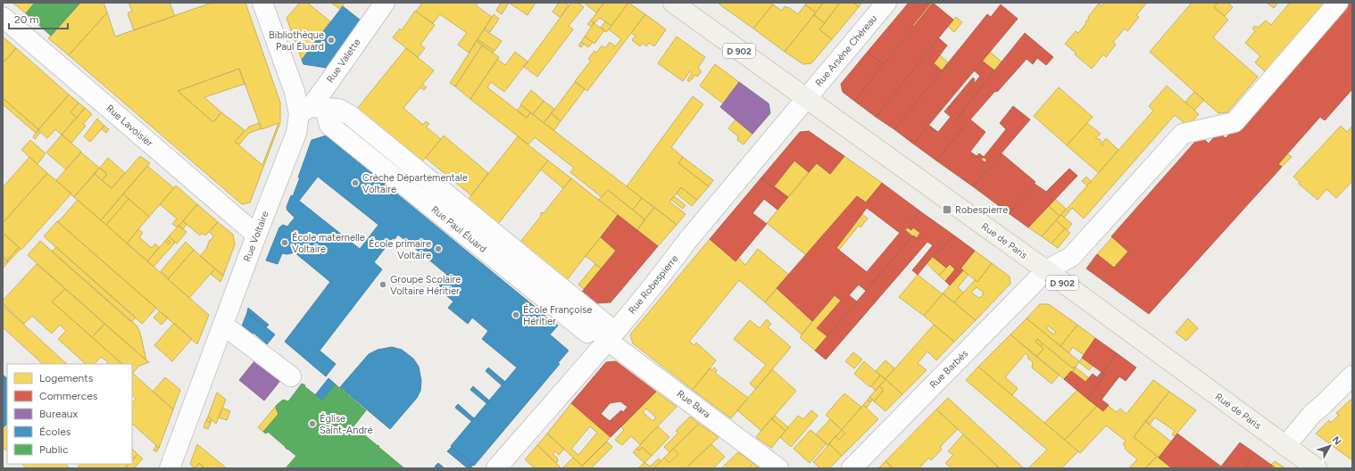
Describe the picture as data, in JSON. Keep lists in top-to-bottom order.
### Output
{
  "streets": {
    "main road": ["D 902", "Rue de Paris"],
    "street": [
      "Rue Arsène Chéreau",
      "Rue Valette",
      "Rue Lavoisier",
      "Rue Paul Éluard",
      "Rue Voltaire",
      "Rue Robespierre",
      "Rue Barbès",
      "Rue Bara"
    ]
  },
  "crossings": [
    ["Rue Arsène Chéreau", "Rue de Paris"],
    ["Rue Arsène Chéreau", "Rue Robespierre"],
    ["Rue Valette", "Rue Paul Éluard"],
    ["Rue Valette", "Rue Voltaire"],
    ["Rue Lavoisier", "Rue Voltaire"],
    ["Rue Paul Éluard", "Rue Voltaire"],
    ["Rue Paul Éluard", "Rue Robespierre"],
    ["Rue Paul Éluard", "Rue Bara"],
    ["Rue de Paris", "Rue Robespierre"],
    ["Rue de Paris", "Rue Barbès"],
    ["Rue Robespierre", "Rue Bara"]
  ],
  "places": {
    "other": [
      "Bibliothèque Paul Éluard",
      "Crèche Départementale Voltaire",
      "École maternelle Voltaire",
      "École primaire Voltaire",
      "Groupe Scolaire Voltaire Héritier",
      "École Françoise Héritier",
      "Église Saint-André"
    ],
    "transit": ["Robespierre"]
  },
  "legend": [
    "Logements",
    "Commerces",
    "Bureaux",
    "Écoles",
    "Public"
  ],
  "scale_bar": "20 m",
  "north": "top right"
}
